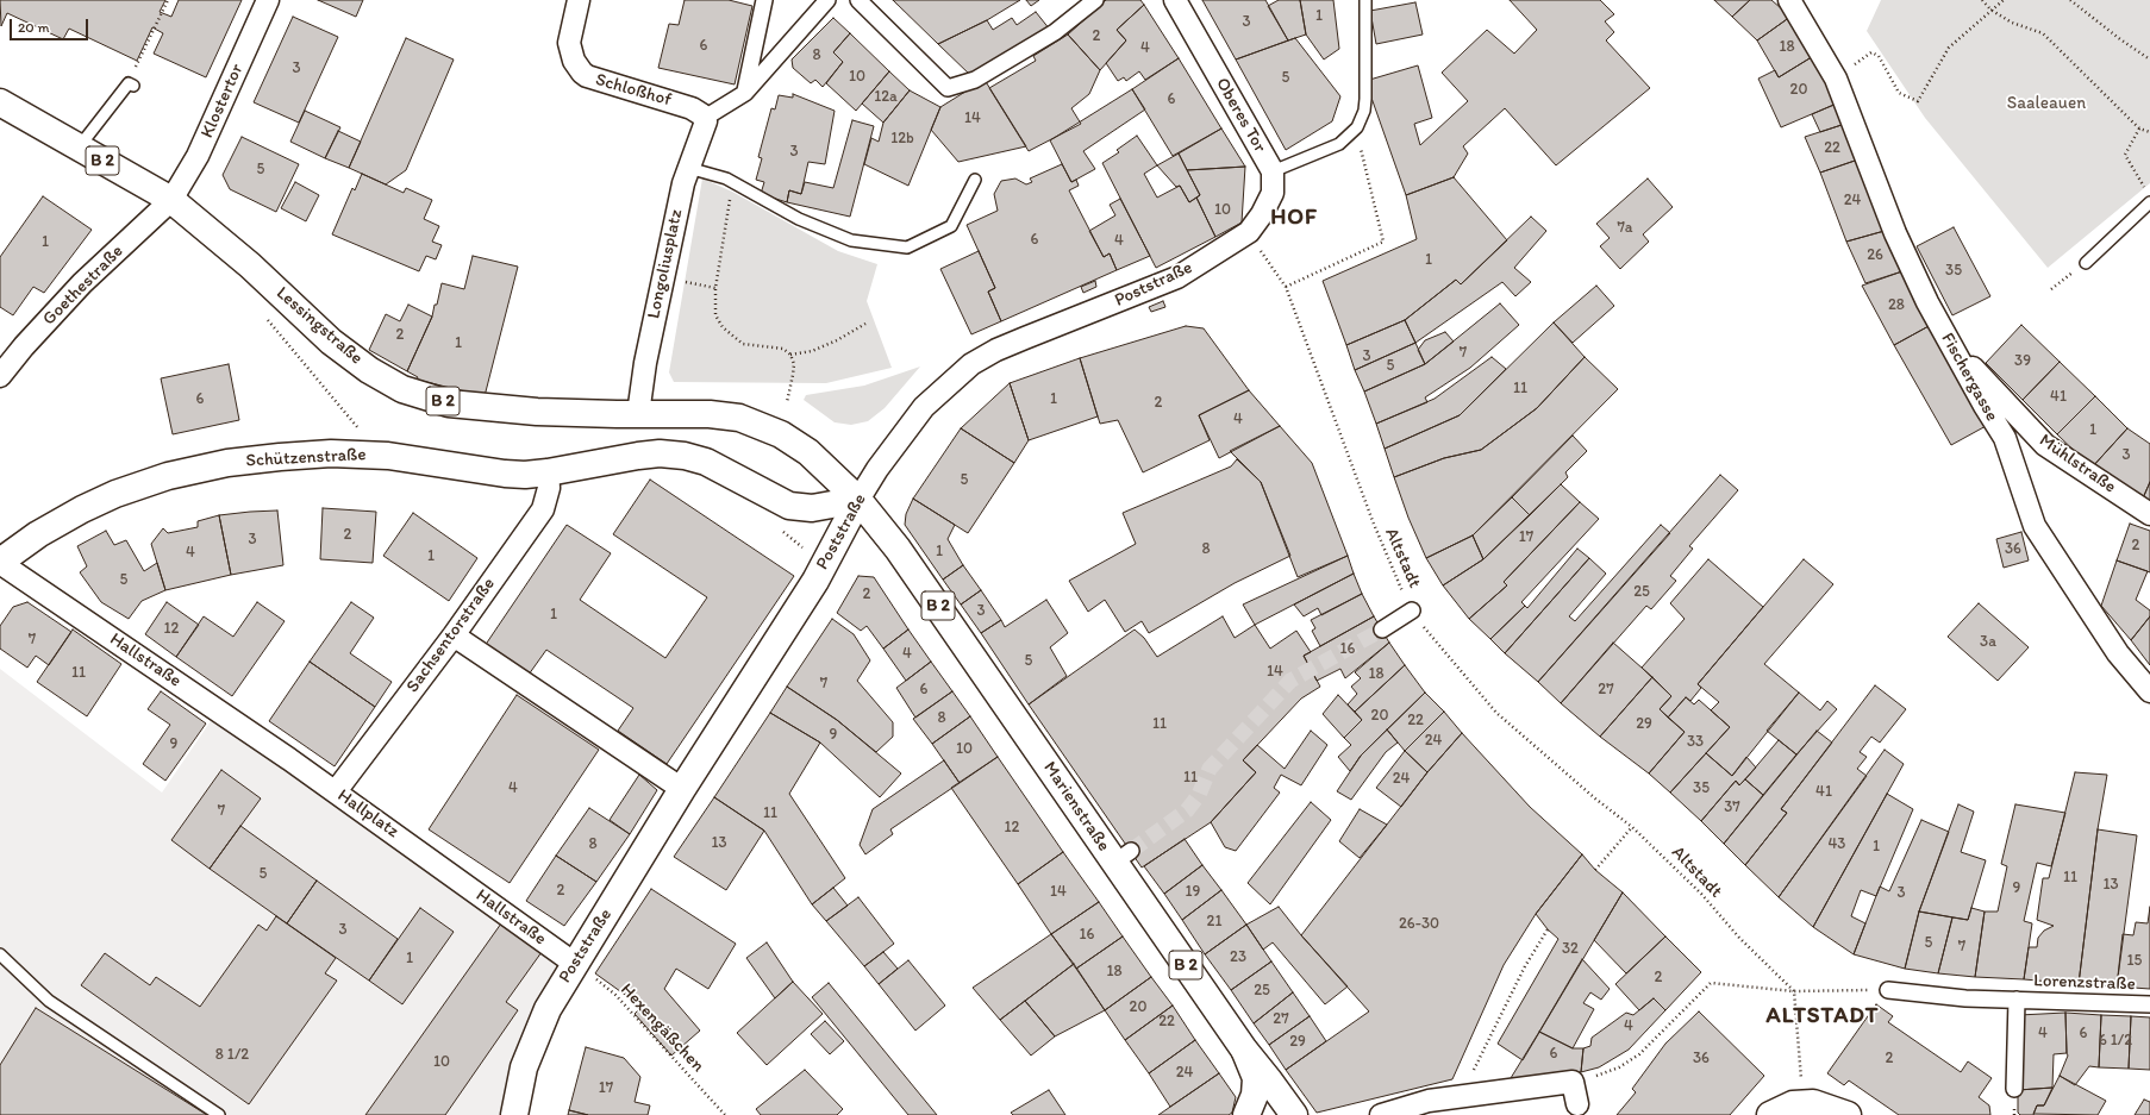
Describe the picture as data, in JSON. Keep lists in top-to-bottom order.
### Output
{
  "streets": {
    "main road": [
      "B 2",
      "Poststraße",
      "Lessingstraße",
      "Schützenstraße",
      "Marienstraße"
    ],
    "street": [
      "Schloßhof",
      "Klostertor",
      "Oberes Tor",
      "Longoliusplatz",
      "Goethestraße",
      "Fischergasse",
      "Mühlstraße",
      "Sachsentorstraße",
      "Hallstraße",
      "Hallplatz",
      "Lorenzstraße"
    ],
    "path": ["Altstadt", "Hexengäßchen"]
  },
  "crossings": [
    ["Schloßhof", "Longoliusplatz"],
    ["Klostertor", "Goethestraße"],
    ["Klostertor", "Lessingstraße"],
    ["Oberes Tor", "Poststraße"],
    ["Oberes Tor", "Altstadt"],
    ["Longoliusplatz", "Lessingstraße"],
    ["Poststraße", "Lessingstraße"],
    ["Poststraße", "Schützenstraße"],
    ["Poststraße", "Altstadt"],
    ["Poststraße", "Hallstraße"],
    ["Poststraße", "Marienstraße"],
    ["Poststraße", "Hexengäßchen"],
    ["Goethestraße", "Lessingstraße"],
    ["Lessingstraße", "Schützenstraße"],
    ["Lessingstraße", "Marienstraße"],
    ["Fischergasse", "Mühlstraße"],
    ["Schützenstraße", "Sachsentorstraße"],
    ["Schützenstraße", "Hallstraße"],
    ["Schützenstraße", "Marienstraße"],
    ["Sachsentorstraße", "Hallplatz"],
    ["Hallstraße", "Hallplatz"],
    ["Hallstraße", "Hexengäßchen"]
  ],
  "districts": ["HOF", "ALTSTADT"],
  "parks": ["Saaleauen"],
  "house_numbers": [
    "1",
    "3",
    "2",
    "6",
    "18",
    "4",
    "8",
    "3",
    "10",
    "5",
    "20",
    "12a",
    "6",
    "14",
    "12b",
    "22",
    "3",
    "5",
    "24",
    "10",
    "7a",
    "6",
    "4",
    "1",
    "26",
    "1",
    "35",
    "28",
    "2",
    "1",
    "7",
    "3",
    "39",
    "5",
    "11",
    "41",
    "6",
    "1",
    "2",
    "4",
    "1",
    "3",
    "5",
    "2",
    "17",
    "3",
    "2",
    "8",
    "36",
    "1",
    "4",
    "1",
    "5",
    "25",
    "2",
    "3",
    "1",
    "12",
    "7",
    "3a",
    "16",
    "4",
    "5",
    "14",
    "11",
    "18",
    "7",
    "6",
    "27",
    "20",
    "8",
    "22",
    "11",
    "29",
    "9",
    "24",
    "33",
    "9",
    "10",
    "11",
    "24",
    "4",
    "35",
    "41",
    "37",
    "7",
    "11",
    "12",
    "13",
    "8",
    "43",
    "1",
    "5",
    "11",
    "13",
    "9",
    "2",
    "14",
    "19",
    "3",
    "21",
    "26-30",
    "3",
    "16",
    "5",
    "7",
    "32",
    "23",
    "1",
    "15",
    "18",
    "2",
    "25",
    "20",
    "27",
    "22",
    "4",
    "4",
    "6",
    "6 1/2",
    "29",
    "6",
    "8 1/2",
    "36",
    "2",
    "10",
    "24",
    "17"
  ],
  "scale_bar": "20 m"
}
